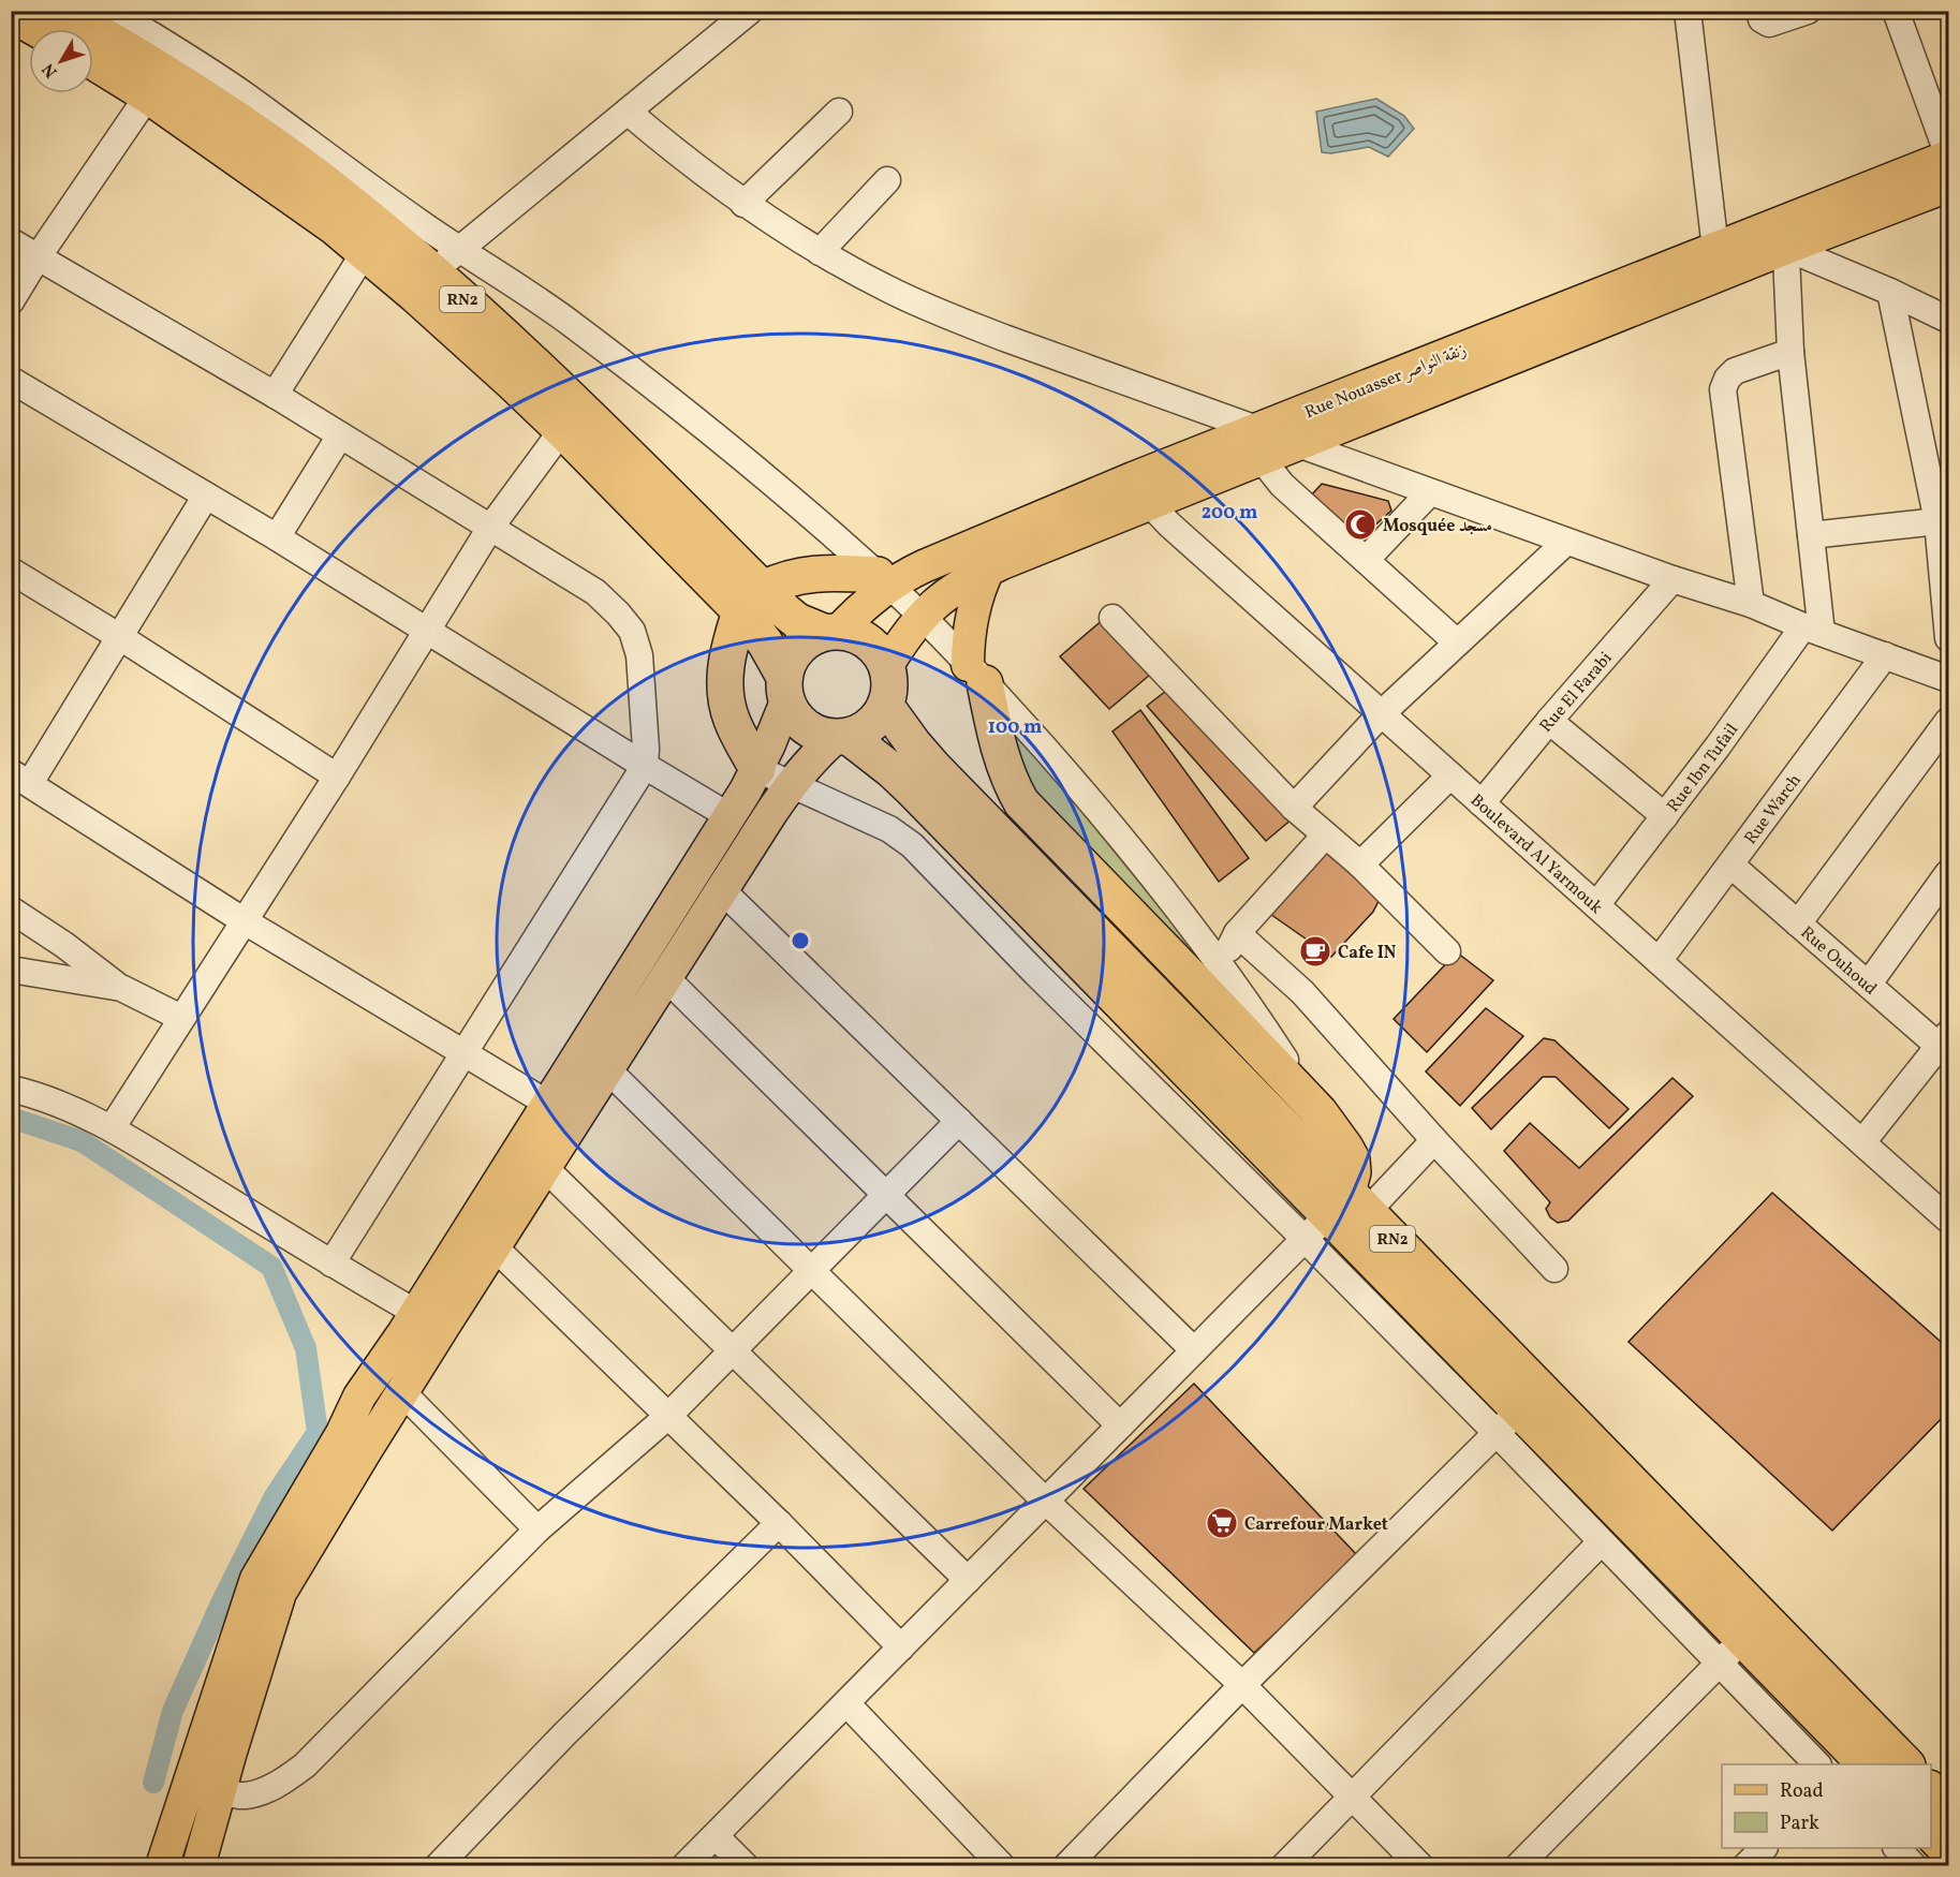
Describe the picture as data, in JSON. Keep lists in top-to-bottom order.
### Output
{
  "streets": {
    "highway": ["RN2"],
    "main road": ["Rue Nouasser زنقة النواصر"],
    "street": [
      "Rue El Farabi",
      "Rue Ibn Tufail",
      "Rue Warch",
      "Boulevard Al Yarmouk",
      "Rue Ouhoud"
    ]
  },
  "crossings": [
    ["RN2", "Rue Nouasser زنقة النواصر"],
    ["Rue Nouasser زنقة النواصر", "Boulevard Al Yarmouk"],
    ["Rue El Farabi", "Boulevard Al Yarmouk"],
    ["Rue Ibn Tufail", "Boulevard Al Yarmouk"],
    ["Rue Warch", "Boulevard Al Yarmouk"],
    ["Rue Warch", "Rue Ouhoud"]
  ],
  "places": {
    "mosque": ["Mosquée مسجد"],
    "cafe": ["Cafe IN"],
    "supermarket": ["Carrefour Market"]
  },
  "legend": ["Road", "Park"],
  "north": "bottom left",
  "rings": ["200 m", "100 m"]
}
